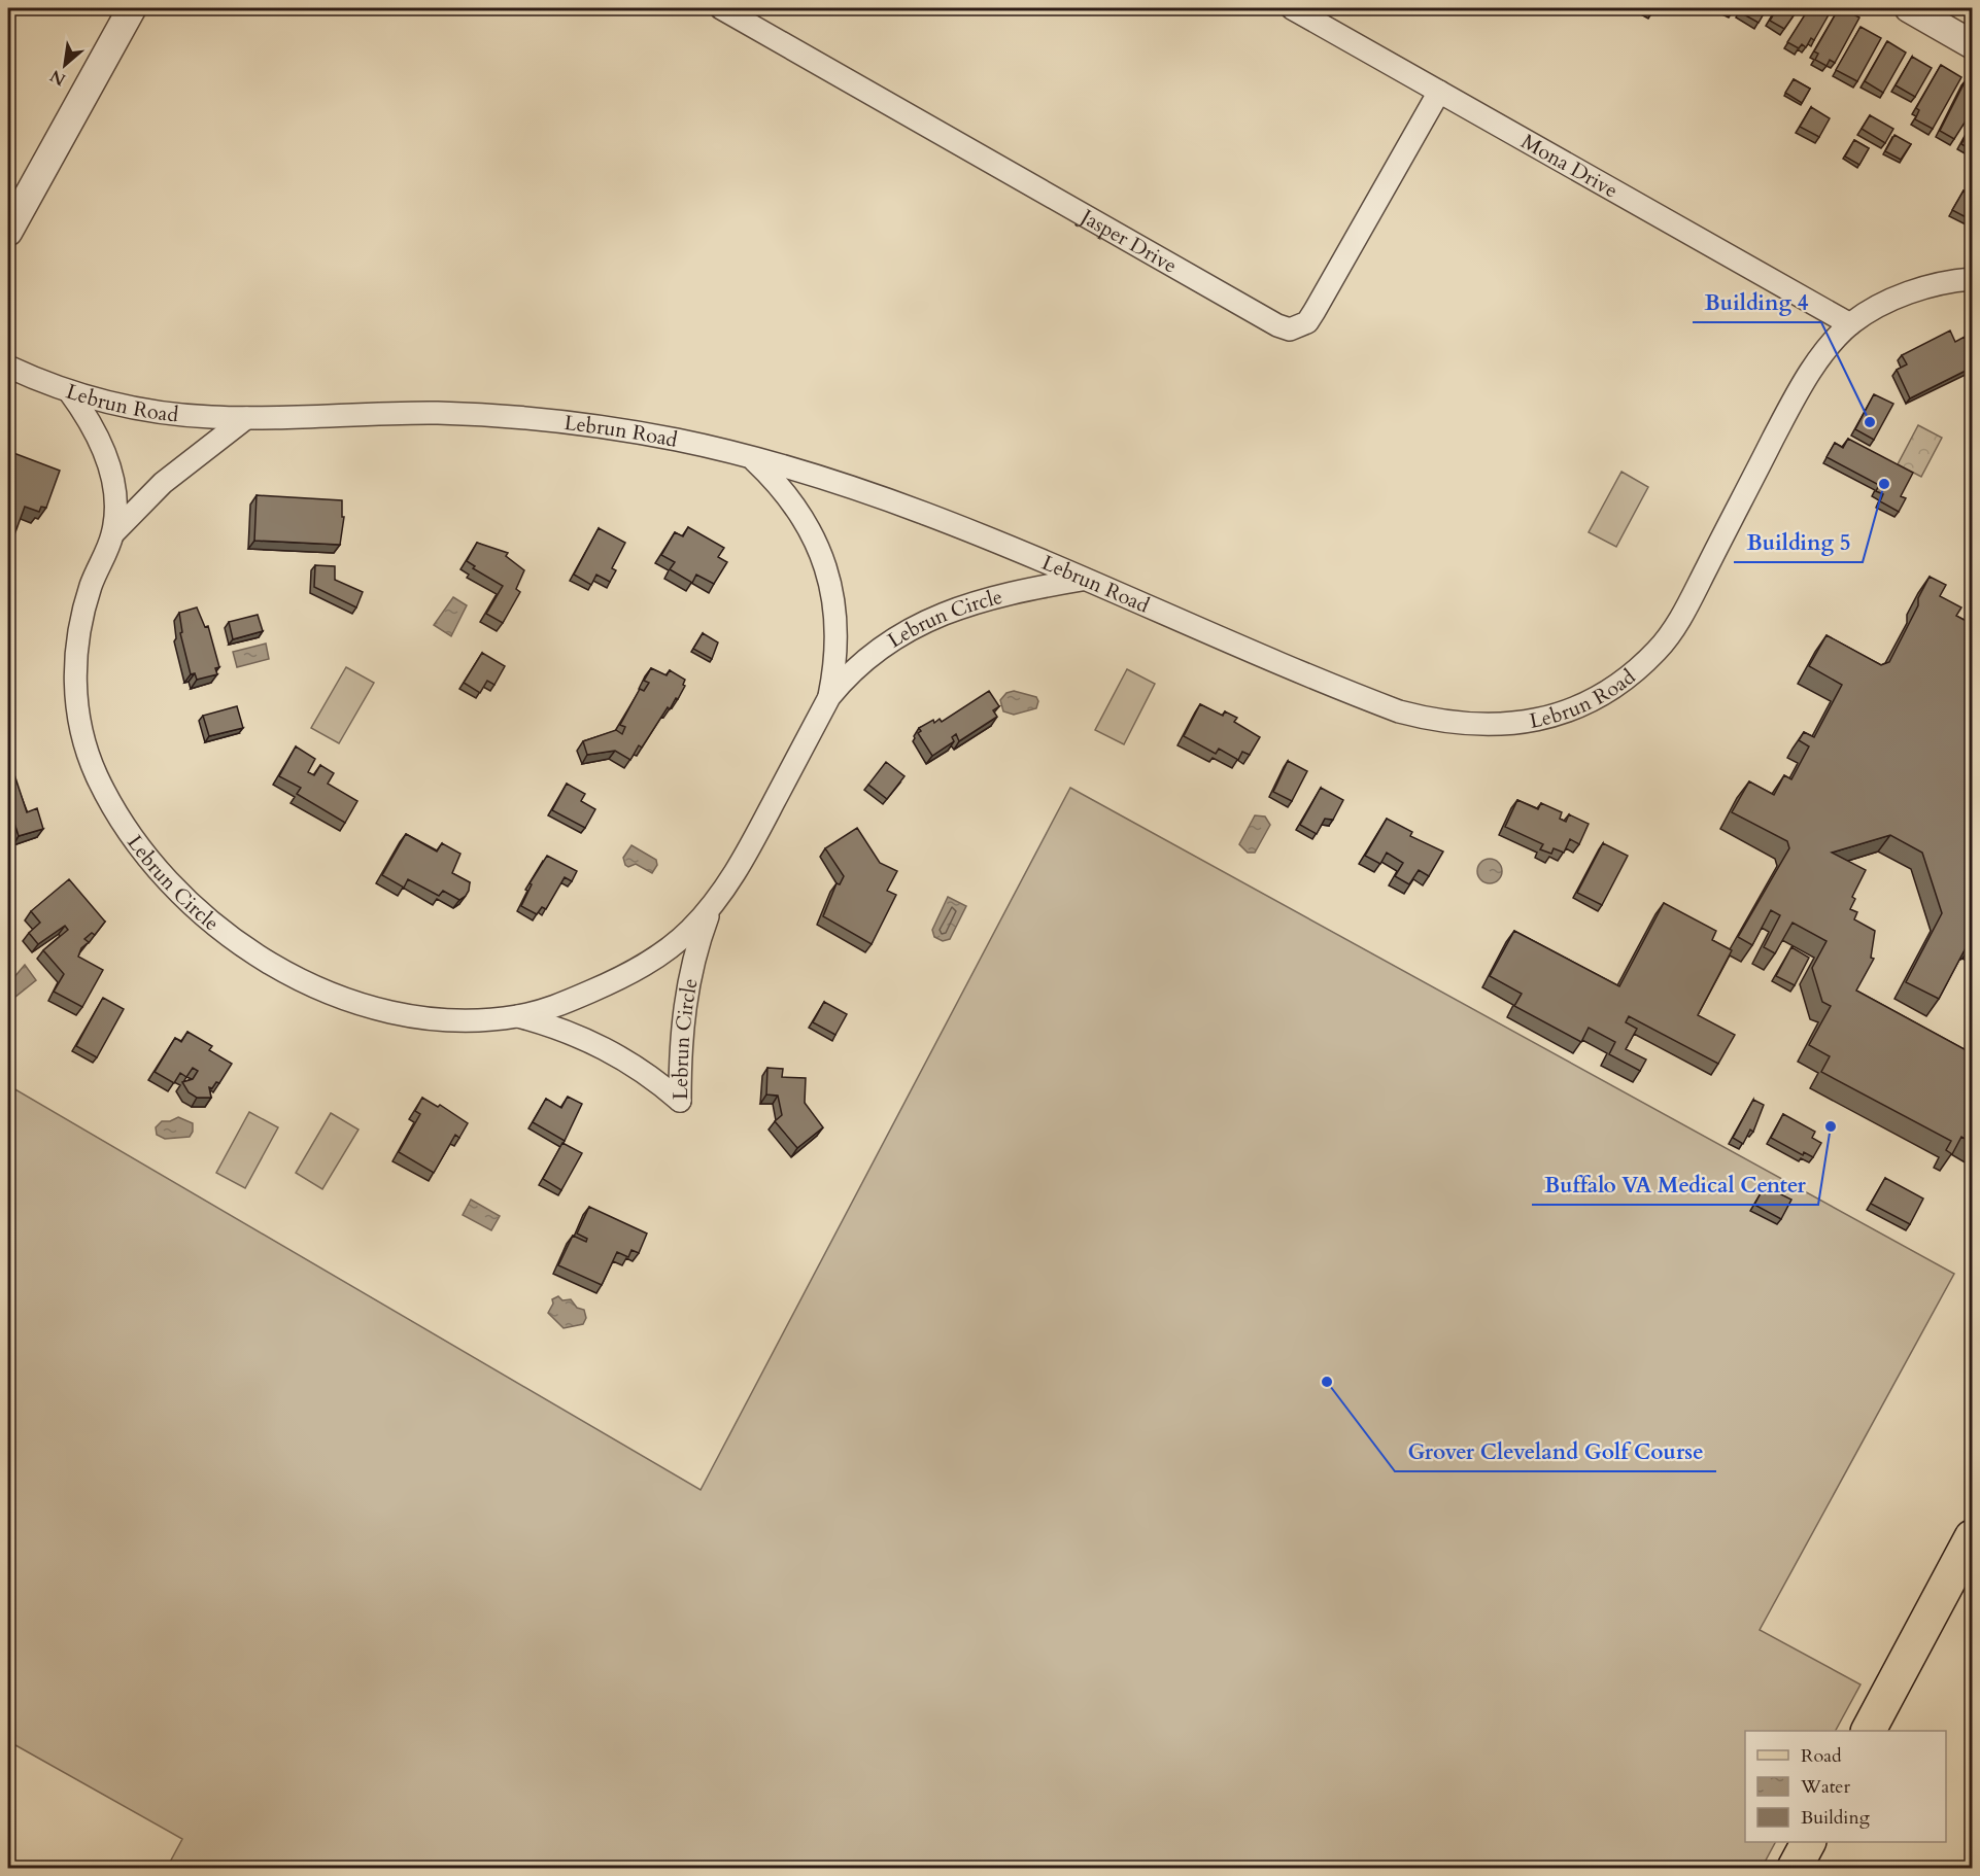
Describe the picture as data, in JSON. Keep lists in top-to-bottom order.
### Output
{
  "streets": {
    "street": [
      "Mona Drive",
      "Jasper Drive",
      "Lebrun Road",
      "Lebrun Circle"
    ]
  },
  "crossings": [
    ["Mona Drive", "Jasper Drive"],
    ["Mona Drive", "Lebrun Road"],
    ["Lebrun Road", "Lebrun Circle"]
  ],
  "places": [
    "Building 4",
    "Building 5",
    "Buffalo VA Medical Center",
    "Grover Cleveland Golf Course"
  ],
  "legend": ["Road", "Water", "Building"],
  "north": "bottom left"
}
